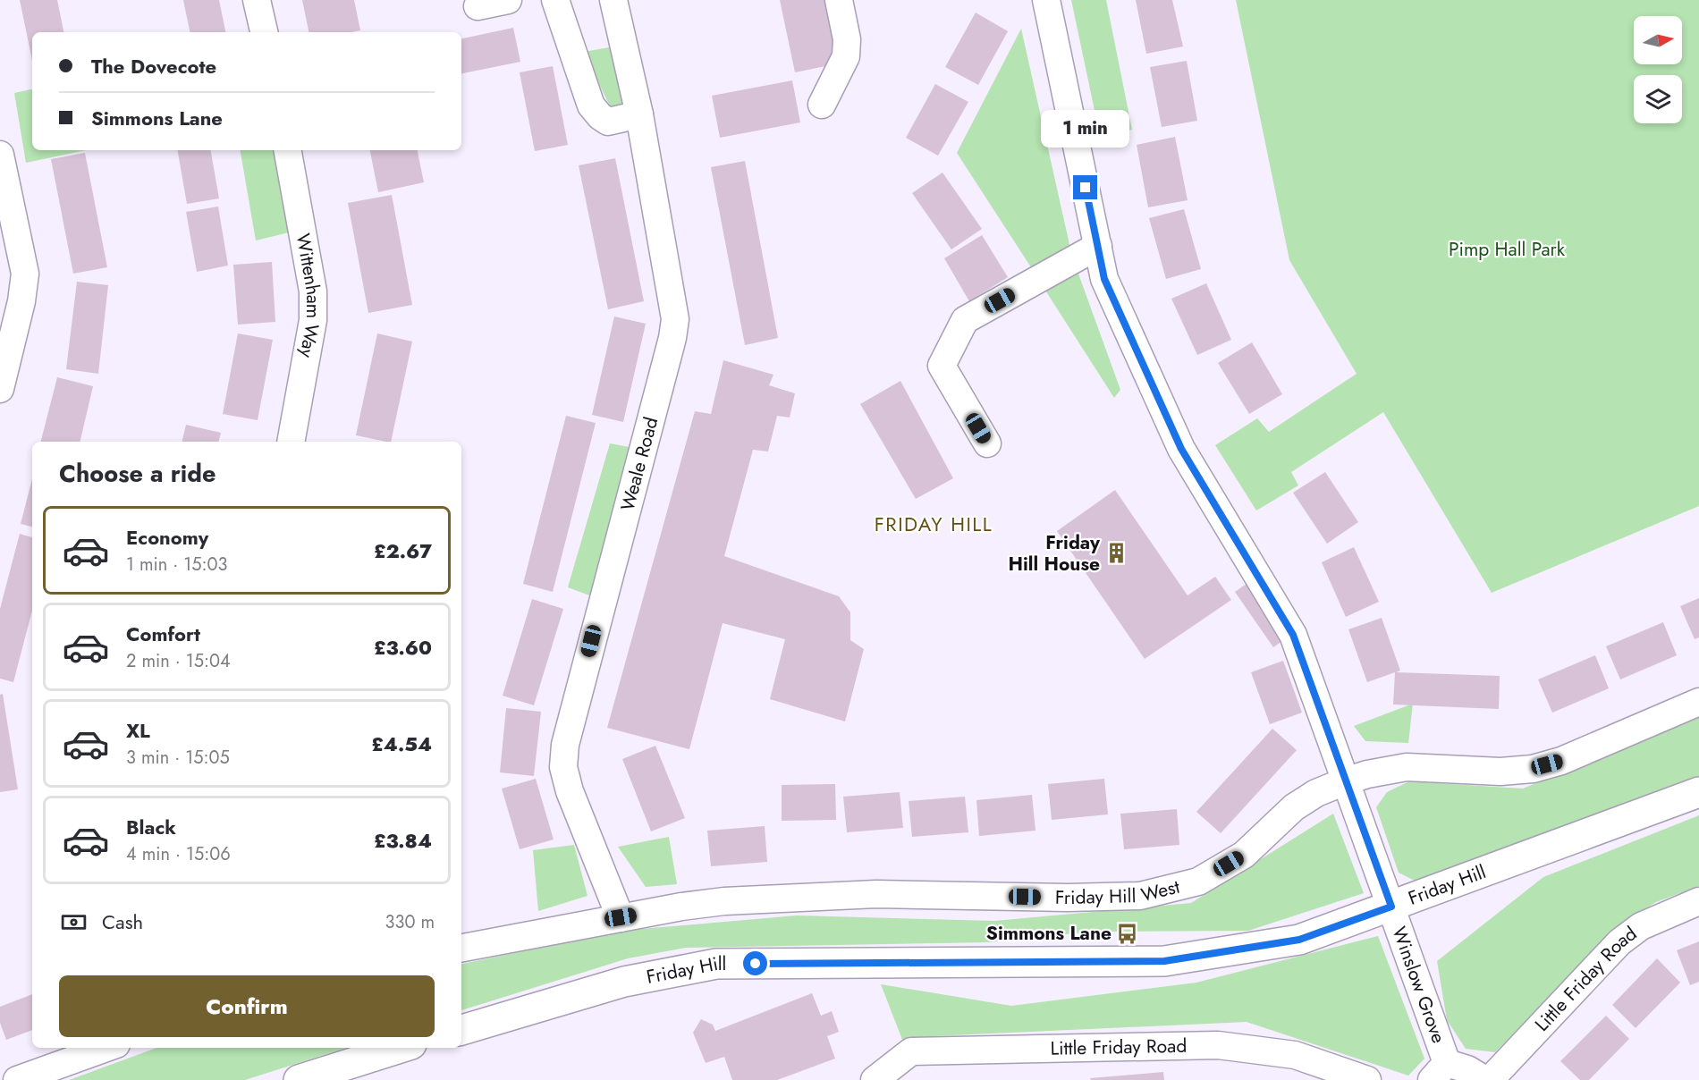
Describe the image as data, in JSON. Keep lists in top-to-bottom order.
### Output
{
  "streets": {
    "main road": ["Friday Hill"],
    "street": [
      "Wittenham Way",
      "Weale Road",
      "Friday Hill West",
      "Little Friday Road",
      "Winslow Grove"
    ]
  },
  "crossings": [
    ["Weale Road", "Friday Hill West"],
    ["Friday Hill", "Winslow Grove"]
  ],
  "districts": ["FRIDAY HILL"],
  "parks": ["Pimp Hall Park"],
  "places": {
    "building": ["Friday Hill House"],
    "bus stop": ["Simmons Lane"]
  },
  "north": "right",
  "page": {
    "banner": ["The Dovecote", "Simmons Lane"],
    "bubble": "1 min",
    "heading": "Choose a ride",
    "list": [
      {
        "name": "Economy",
        "note": "1 min · 15:03",
        "value": "£2.67"
      },
      {
        "name": "Comfort",
        "note": "2 min · 15:04",
        "value": "£3.60"
      },
      {
        "name": "XL",
        "note": "3 min · 15:05",
        "value": "£4.54"
      },
      {
        "name": "Black",
        "note": "4 min · 15:06",
        "value": "£3.84"
      }
    ],
    "pay": ["Cash", "330 m"],
    "buttons": "Confirm"
  }
}
